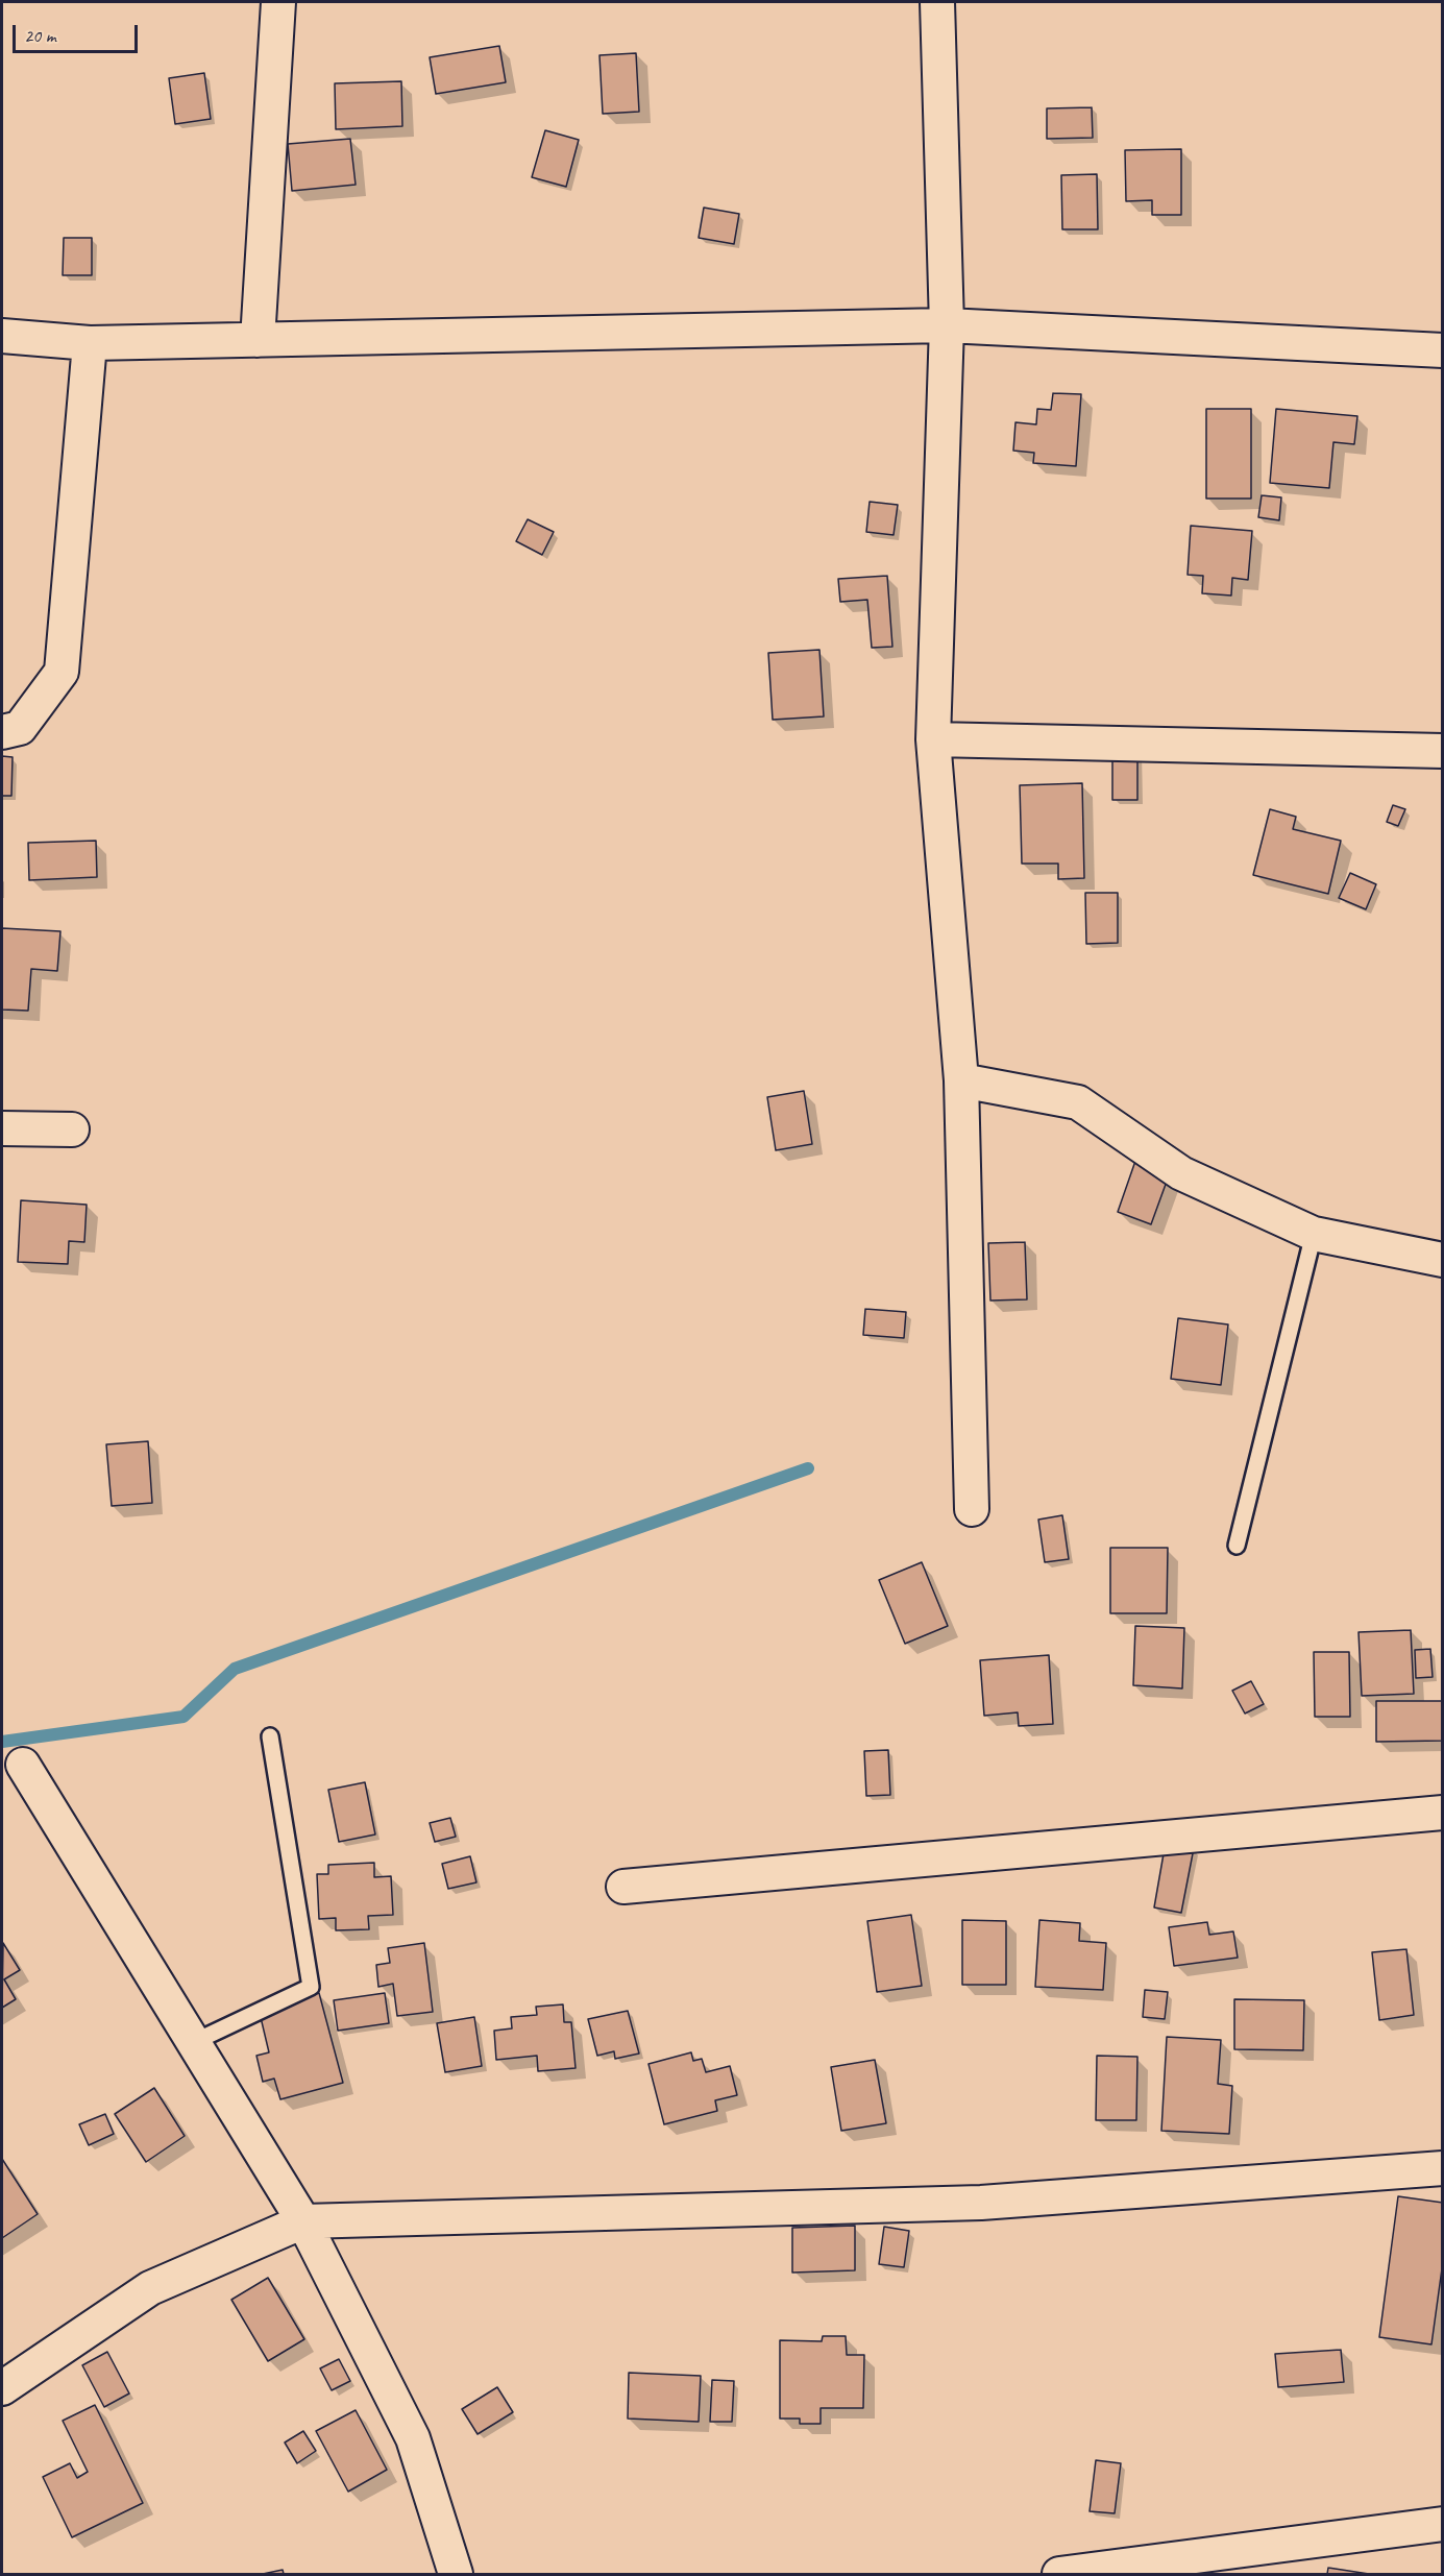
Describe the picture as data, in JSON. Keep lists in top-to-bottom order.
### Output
{
  "scale_bar": "20 m"
}
